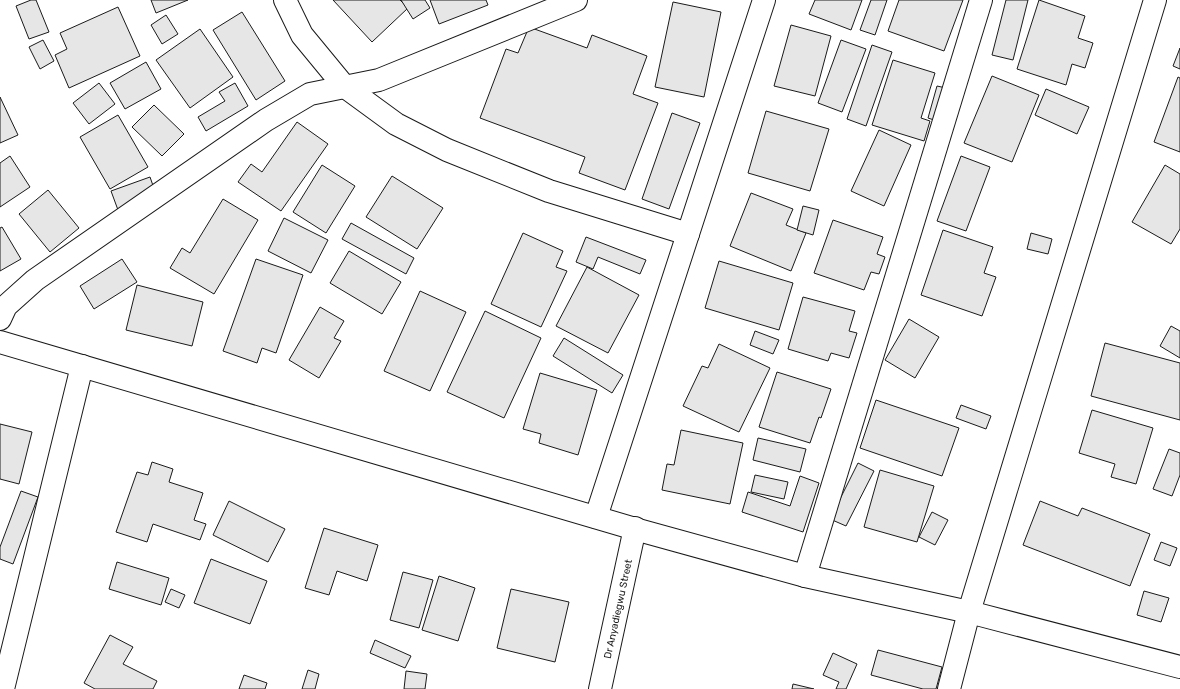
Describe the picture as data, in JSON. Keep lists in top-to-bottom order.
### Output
{
  "streets": {
    "street": ["Dr Anyadiegwu Street"]
  }
}
